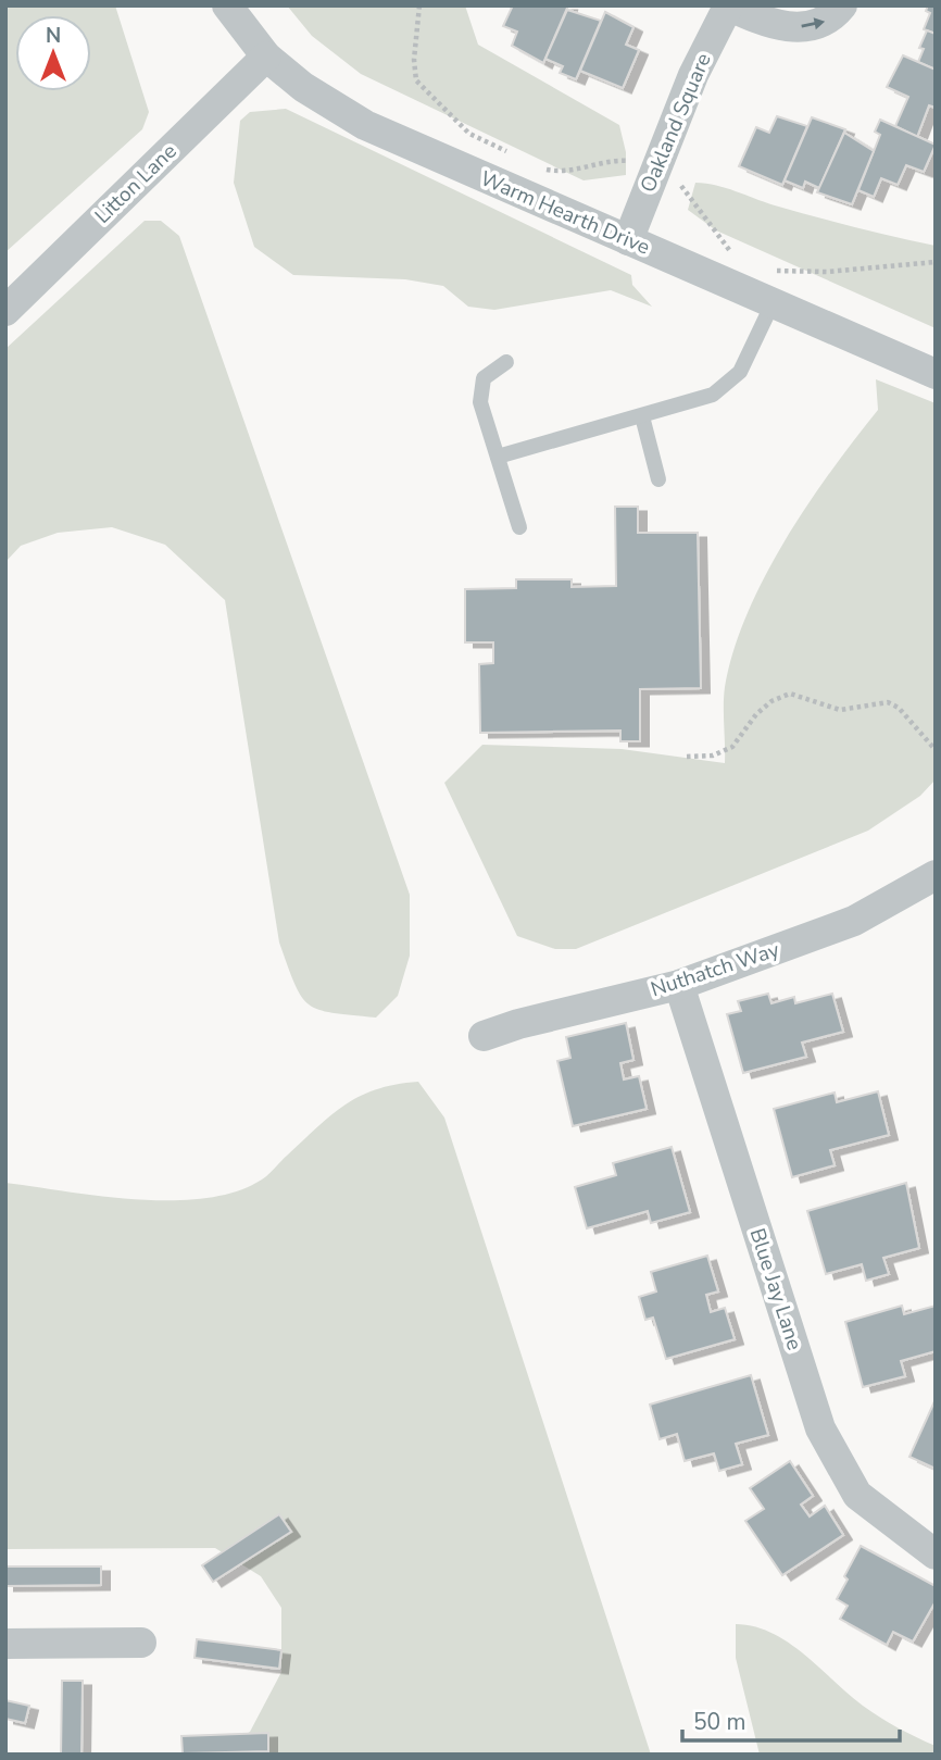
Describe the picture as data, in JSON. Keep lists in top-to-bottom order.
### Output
{
  "streets": {
    "street": [
      "Oakland Square",
      "Litton Lane",
      "Warm Hearth Drive",
      "Nuthatch Way",
      "Blue Jay Lane"
    ]
  },
  "crossings": [
    ["Oakland Square", "Warm Hearth Drive"],
    ["Litton Lane", "Warm Hearth Drive"],
    ["Nuthatch Way", "Blue Jay Lane"]
  ],
  "scale_bar": "50 m",
  "north": "top"
}
